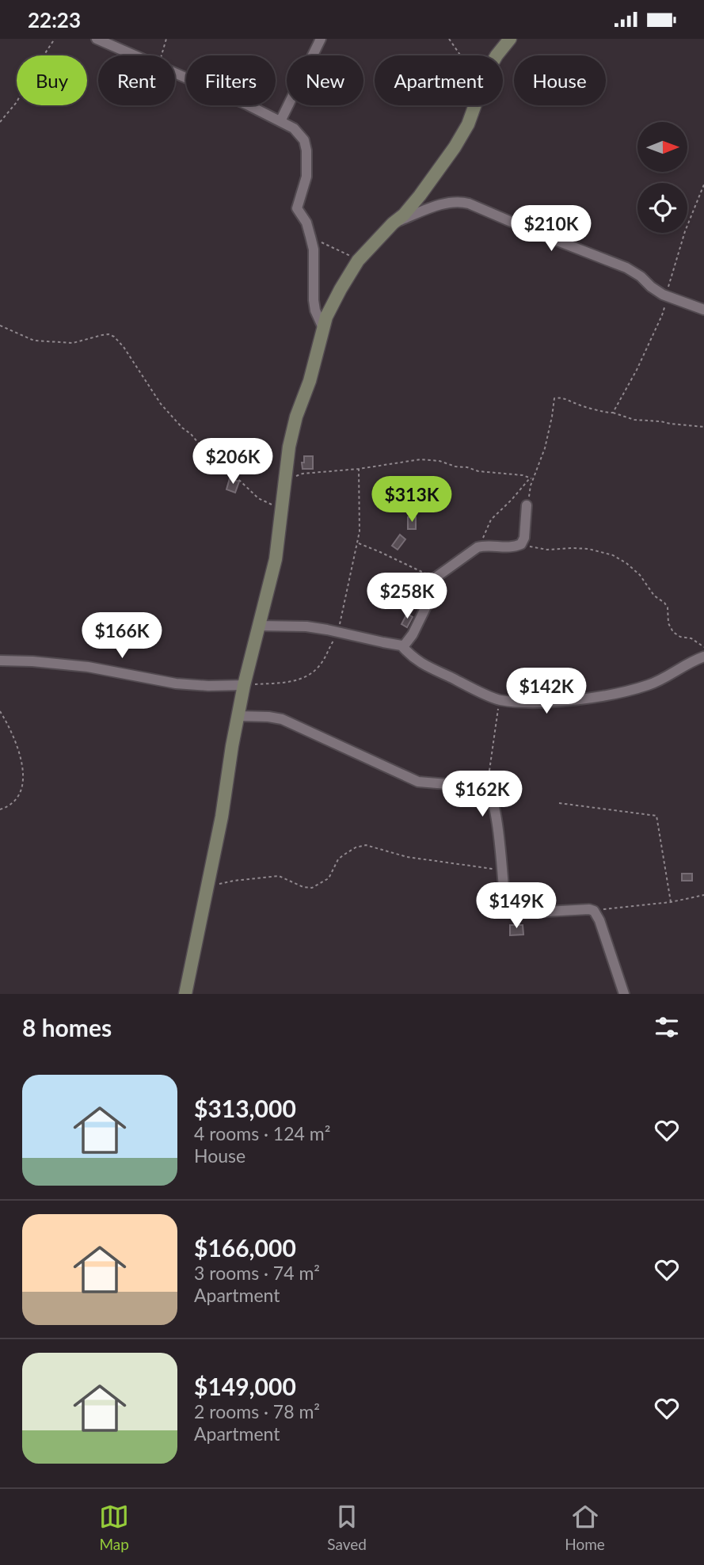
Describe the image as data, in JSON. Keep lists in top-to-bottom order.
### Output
{
  "north": "right",
  "page": {
    "status": "22:23",
    "chip": [
      "Buy",
      "Rent",
      "Filters",
      "New",
      "Apartment",
      "House"
    ],
    "price": [
      "$210K",
      "$206K",
      "$313K",
      "$258K",
      "$166K",
      "$142K",
      "$162K",
      "$149K"
    ],
    "heading": "8 homes",
    "list": [
      {
        "name": "$313,000",
        "note": "4 rooms · 124 m² · House"
      },
      {
        "name": "$166,000",
        "note": "3 rooms · 74 m² · Apartment"
      },
      {
        "name": "$149,000",
        "note": "2 rooms · 78 m² · Apartment"
      }
    ],
    "tabs": ["Map", "Saved", "Home"]
  }
}
